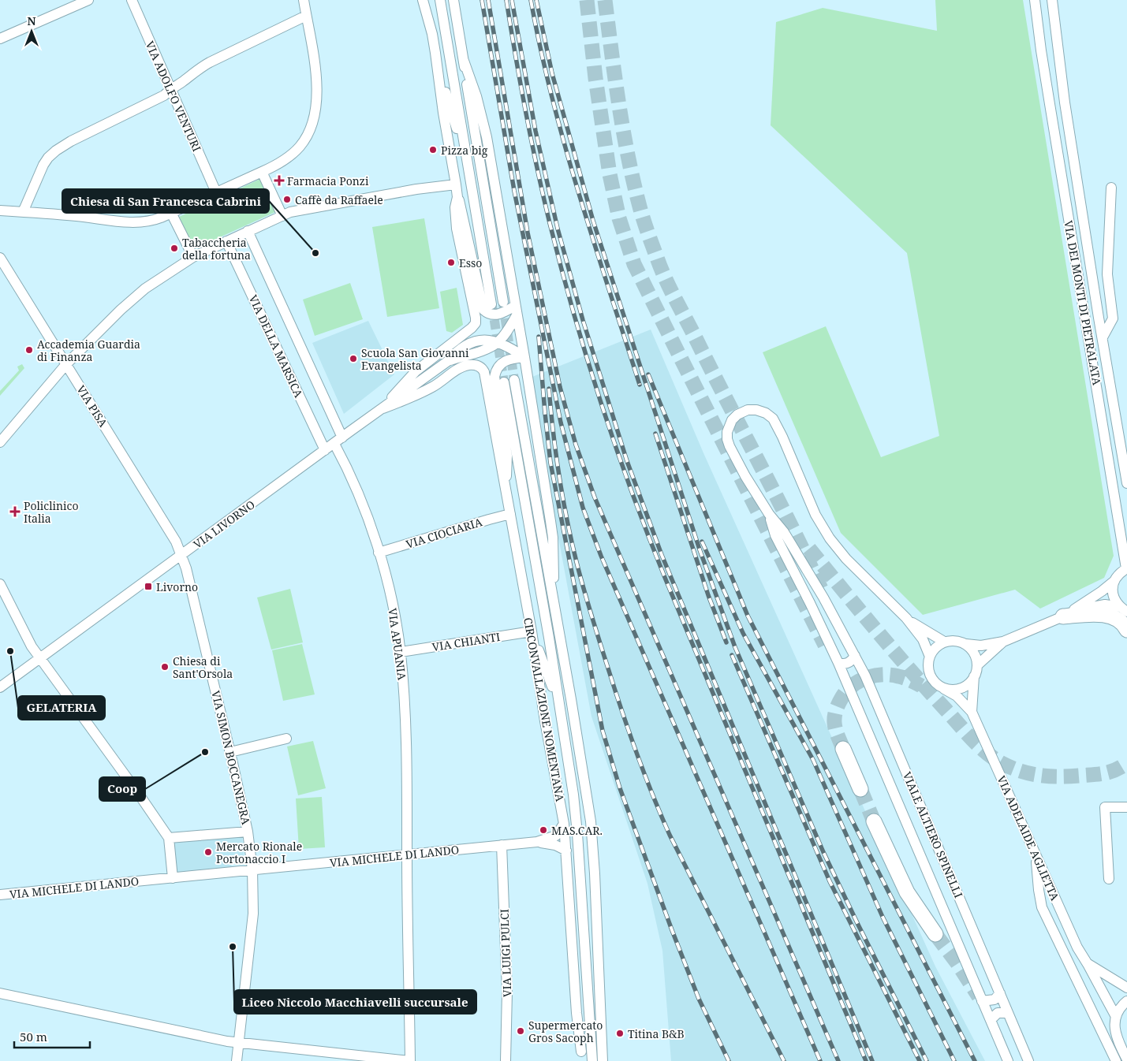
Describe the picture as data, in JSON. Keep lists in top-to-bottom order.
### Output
{
  "streets": {
    "street": [
      "VIA ADOLFO VENTURI",
      "VIA DEI MONTI DI PIETRALATA",
      "VIA DELLA MARSICA",
      "VIA PISA",
      "VIA LIVORNO",
      "VIA CIOCIARIA",
      "VIA CHIANTI",
      "VIA APUANIA",
      "CIRCONVALLAZIONE NOMENTANA",
      "VIA SIMON BOCCANEGRA",
      "VIALE ALTIERO SPINELLI",
      "VIA ADELAIDE AGLIETTA",
      "VIA MICHELE DI LANDO",
      "VIA LUIGI PULCI"
    ]
  },
  "crossings": [
    ["VIA DELLA MARSICA", "VIA LIVORNO"],
    ["VIA DELLA MARSICA", "VIA APUANIA"],
    ["VIA PISA", "VIA LIVORNO"],
    ["VIA PISA", "VIA SIMON BOCCANEGRA"],
    ["VIA LIVORNO", "VIA APUANIA"],
    ["VIA LIVORNO", "CIRCONVALLAZIONE NOMENTANA"],
    ["VIA LIVORNO", "VIA SIMON BOCCANEGRA"],
    ["VIA CIOCIARIA", "VIA APUANIA"],
    ["VIA CIOCIARIA", "CIRCONVALLAZIONE NOMENTANA"],
    ["VIA CHIANTI", "VIA APUANIA"],
    ["VIA CHIANTI", "CIRCONVALLAZIONE NOMENTANA"],
    ["VIA APUANIA", "VIA MICHELE DI LANDO"],
    ["VIA SIMON BOCCANEGRA", "VIA MICHELE DI LANDO"],
    ["VIALE ALTIERO SPINELLI", "VIA ADELAIDE AGLIETTA"],
    ["VIA MICHELE DI LANDO", "VIA LUIGI PULCI"]
  ],
  "places": {
    "other": [
      "Pizza big",
      "Caffè da Raffaele",
      "Tabaccheria della fortuna",
      "Chiesa di San Francesca Cabrini",
      "Esso",
      "Accademia Guardia di Finanza",
      "Scuola San Giovanni Evangelista",
      "GELATERIA",
      "Chiesa di Sant'Orsola",
      "Coop",
      "MAS.CAR.",
      "Mercato Rionale Portonaccio I",
      "Liceo Niccolo Macchiavelli succursale",
      "Supermercato Gros Sacoph",
      "Titina B&B"
    ],
    "health": ["Farmacia Ponzi", "Policlinico Italia"],
    "transit": ["Livorno"]
  },
  "scale_bar": "50 m",
  "north": "top"
}
